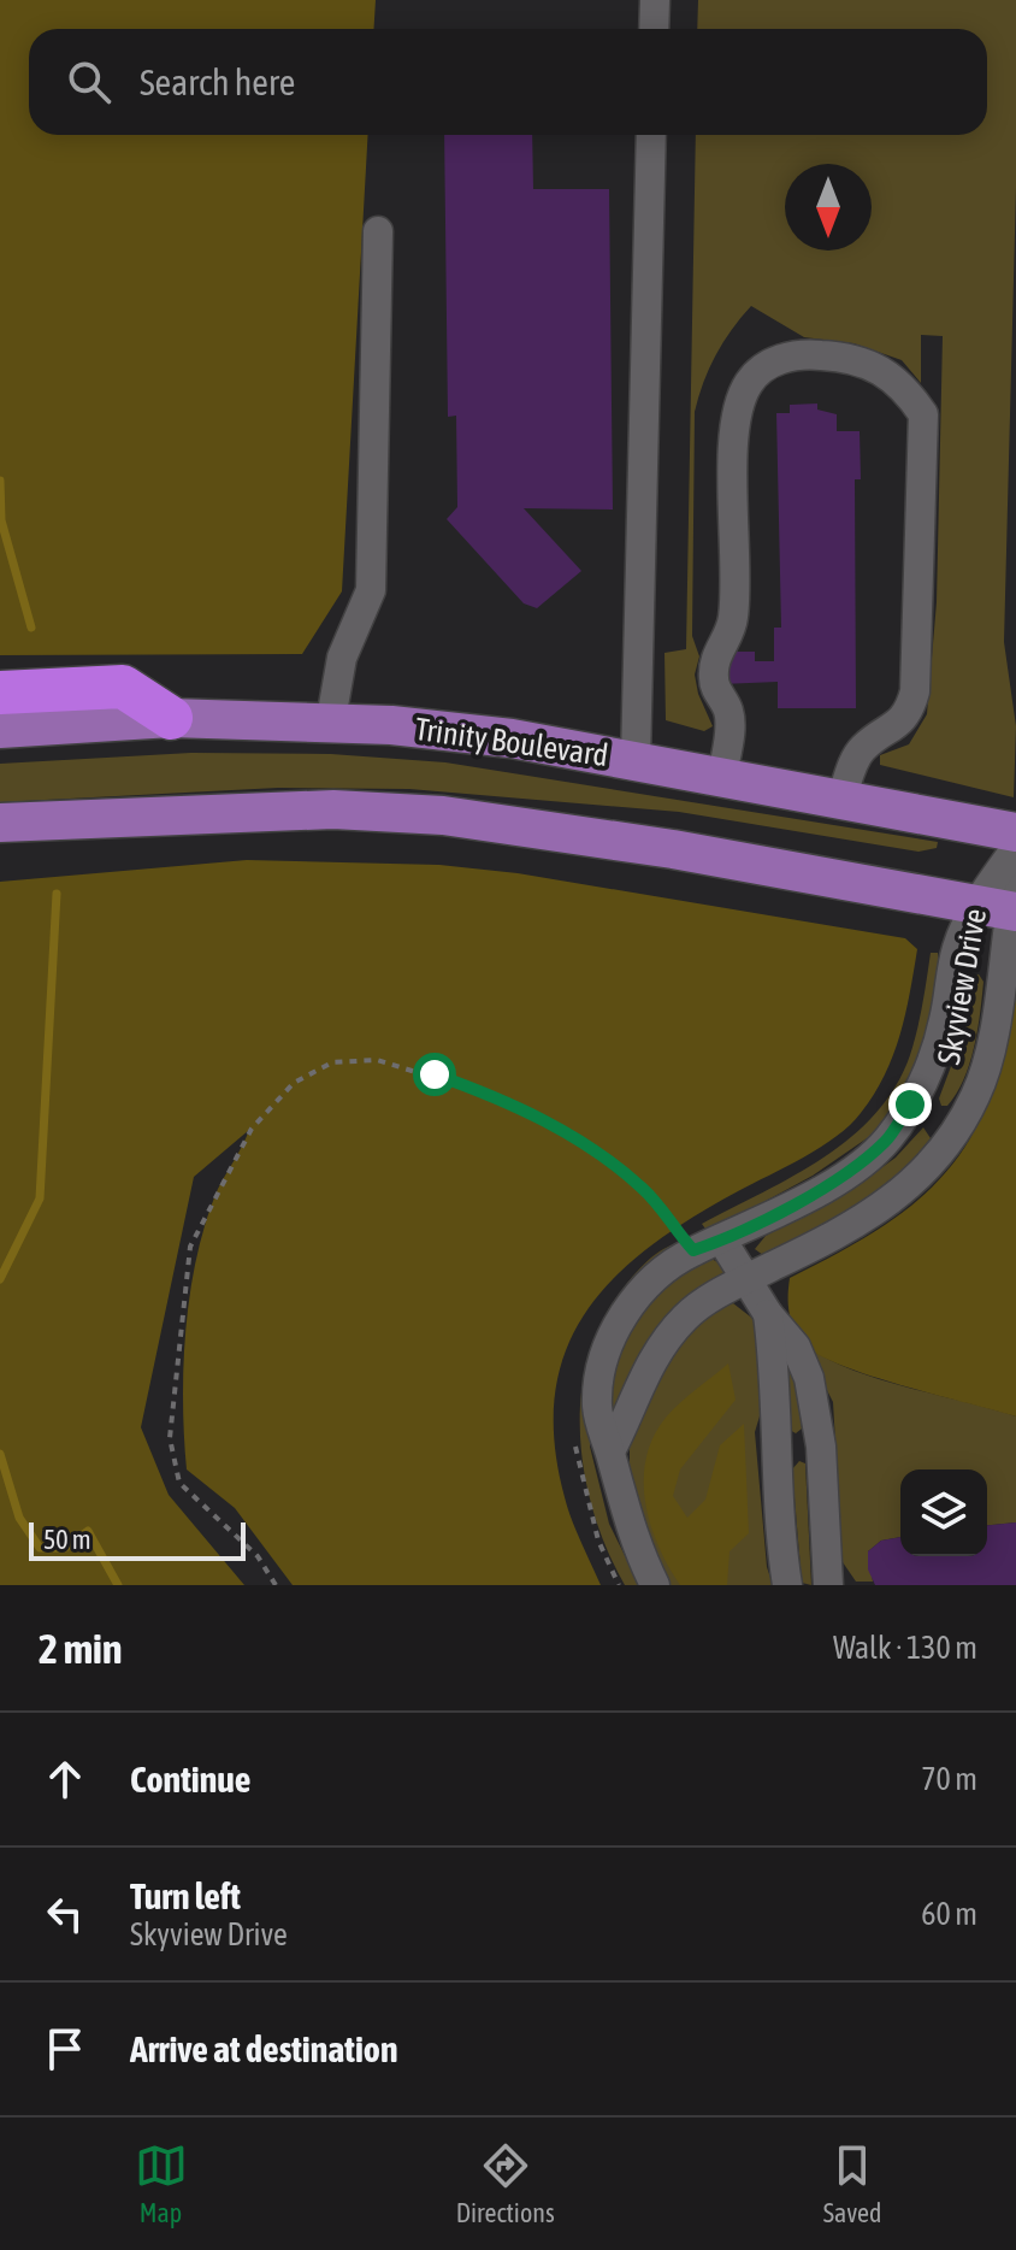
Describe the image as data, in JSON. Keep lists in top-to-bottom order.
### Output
{
  "streets": {
    "main road": ["Trinity Boulevard"],
    "lane": ["Skyview Drive"]
  },
  "scale_bar": "50 m",
  "north": "bottom",
  "page": {
    "search": "Search here",
    "scale": "50 m",
    "heading": ["2 min", "Walk · 130 m"],
    "list": [
      ["Continue", "70 m"],
      ["Turn left", "Skyview Drive", "60 m"],
      "Arrive at destination"
    ],
    "nav": ["Map", "Directions", "Saved"]
  }
}
